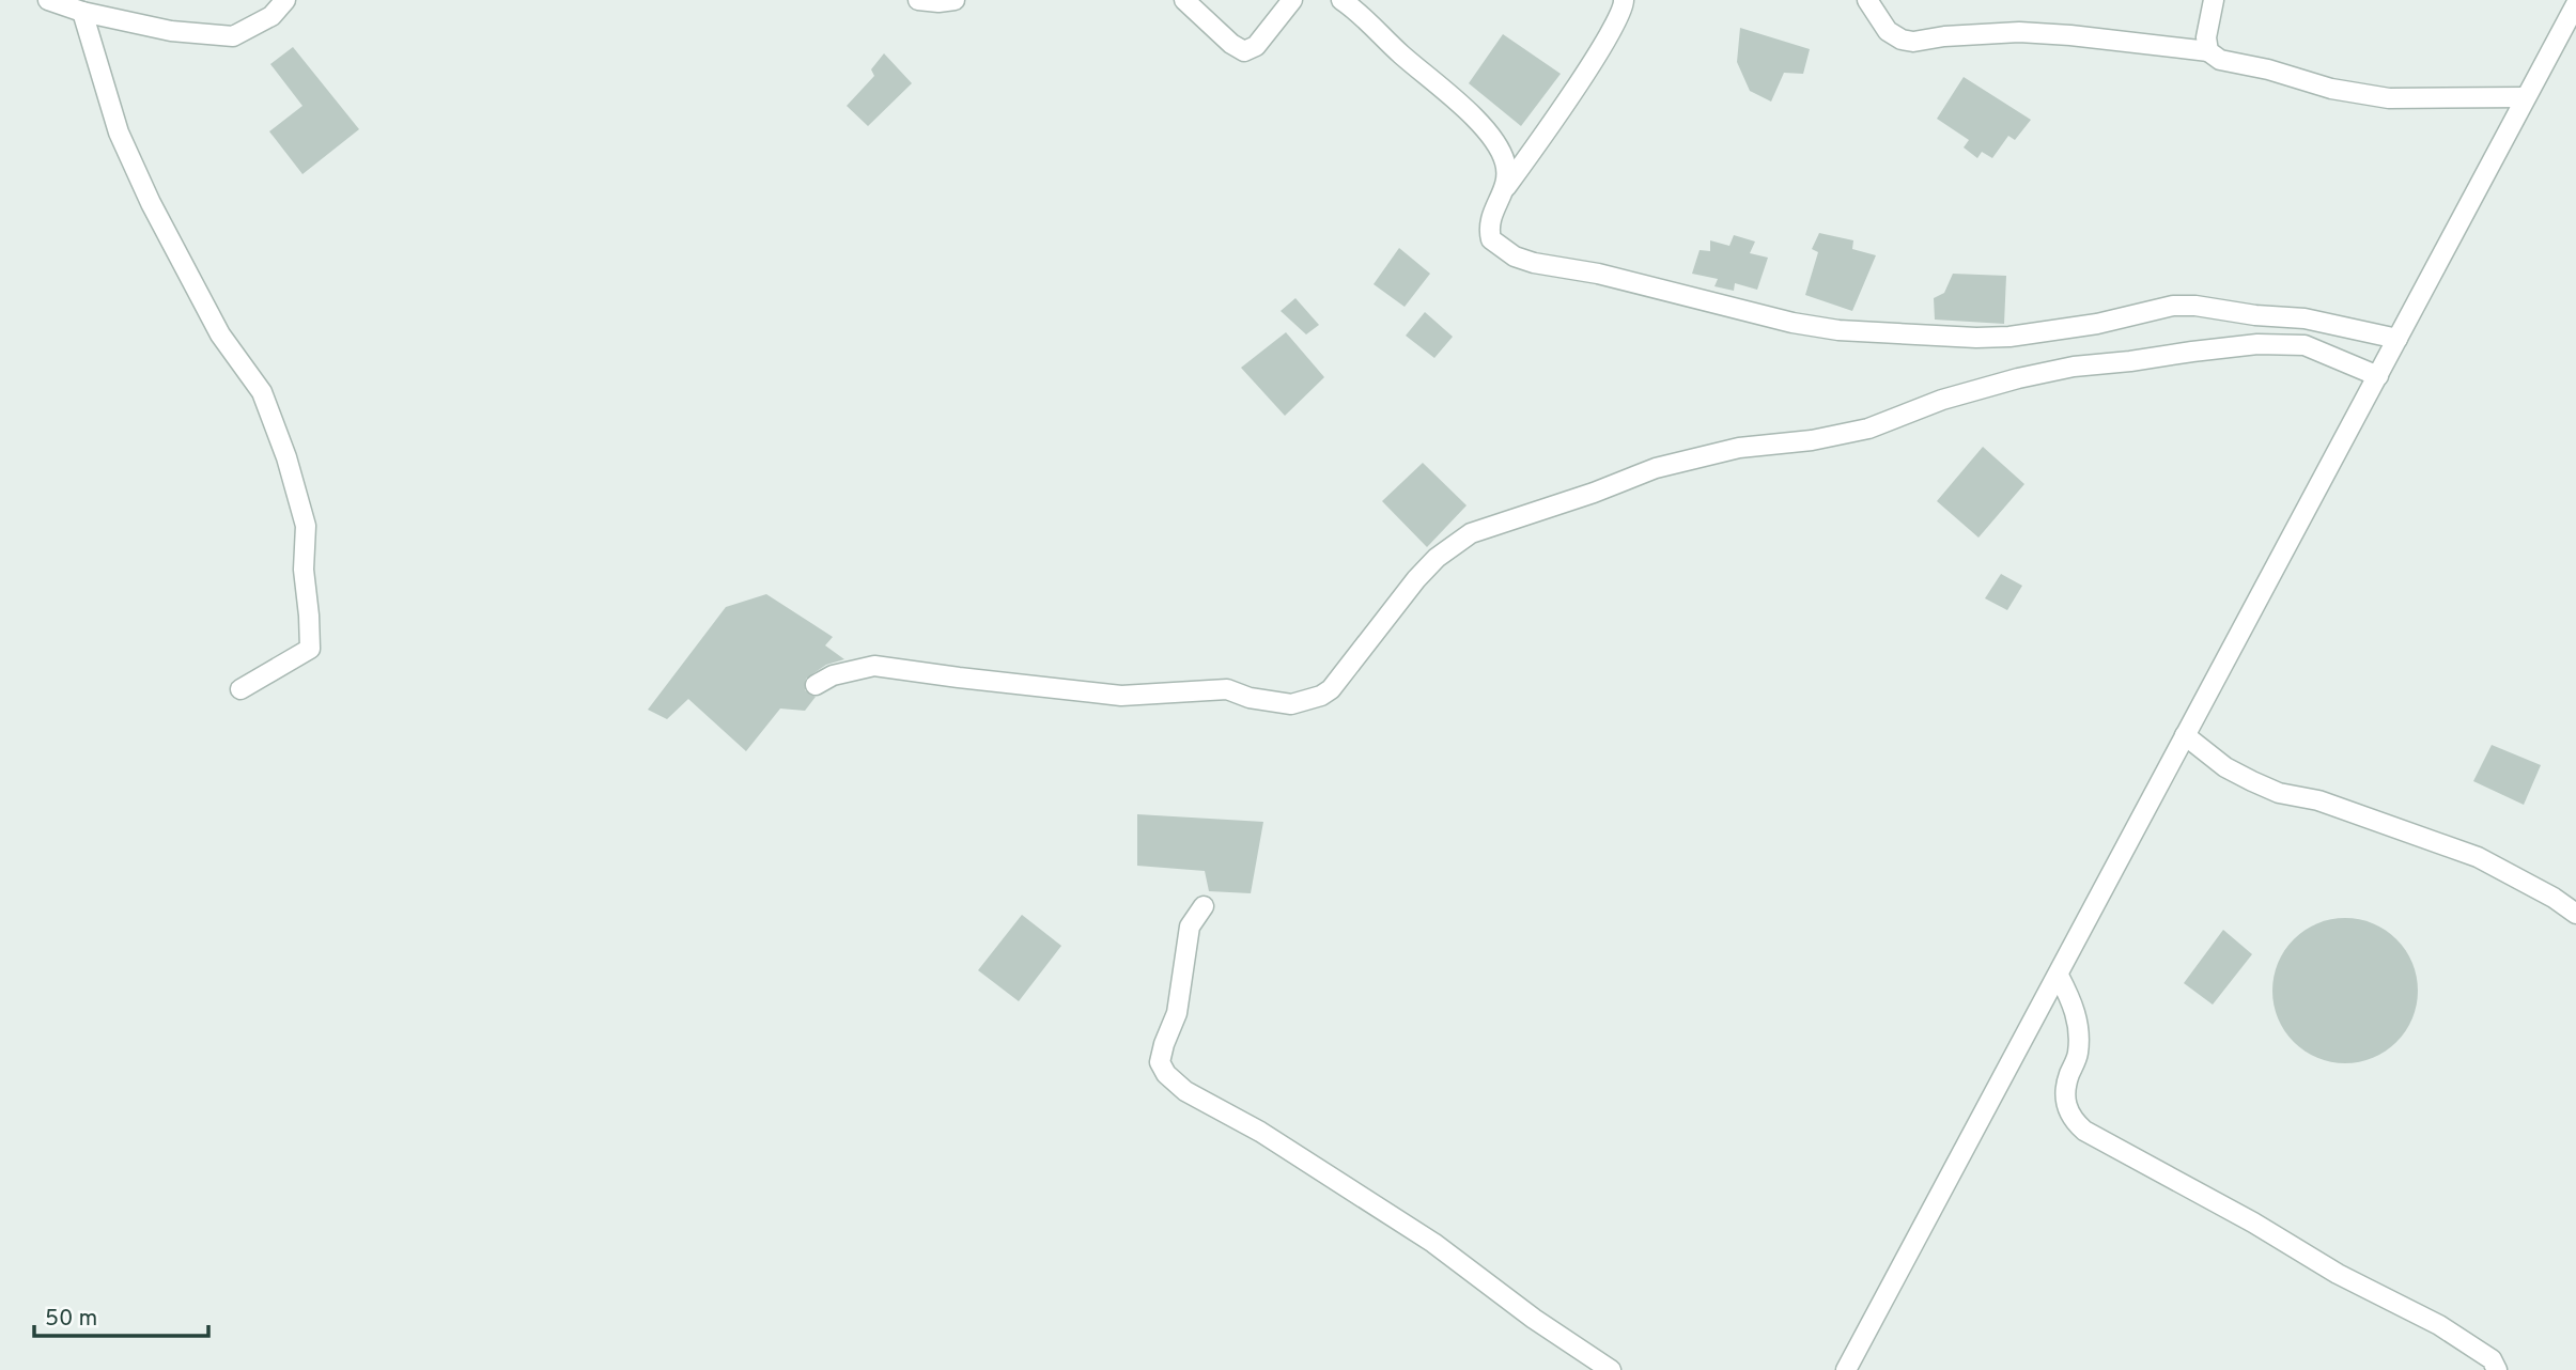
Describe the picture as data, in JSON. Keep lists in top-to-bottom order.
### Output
{
  "scale_bar": "50 m"
}
